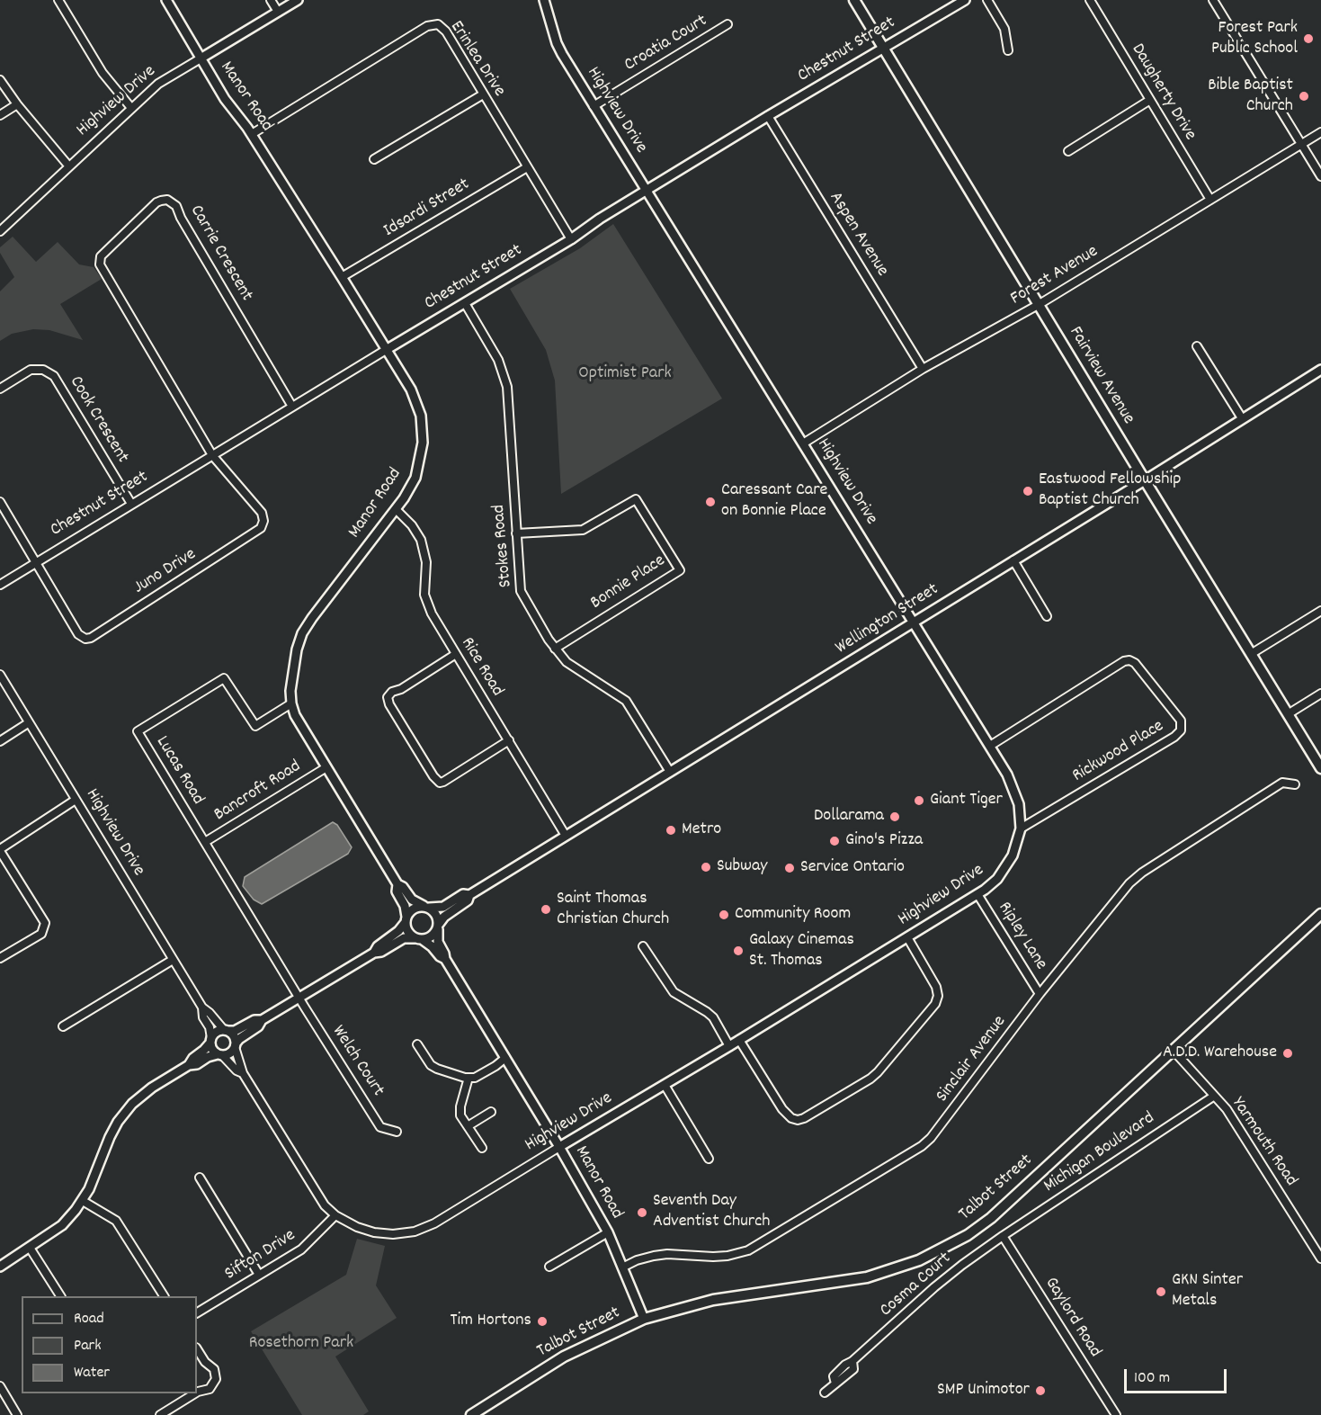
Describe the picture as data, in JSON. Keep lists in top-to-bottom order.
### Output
{
  "streets": {
    "main road": ["Fairview Avenue", "Talbot Street"],
    "street": [
      "Croatia Court",
      "Chestnut Street",
      "Erinlea Drive",
      "Daugherty Drive",
      "Manor Road",
      "Highview Drive",
      "Idsardi Street",
      "Aspen Avenue",
      "Carrie Crescent",
      "Forest Avenue",
      "Cook Crescent",
      "Stokes Road",
      "Juno Drive",
      "Bonnie Place",
      "Wellington Street",
      "Rice Road",
      "Rickwood Place",
      "Lucas Road",
      "Bancroft Road",
      "Ripley Lane",
      "Sinclair Avenue",
      "Welch Court",
      "Yarmouth Road",
      "Michigan Boulevard",
      "Sifton Drive",
      "Cosma Court",
      "Gaylord Road"
    ]
  },
  "crossings": [
    ["Croatia Court", "Highview Drive"],
    ["Chestnut Street", "Erinlea Drive"],
    ["Chestnut Street", "Manor Road"],
    ["Chestnut Street", "Highview Drive"],
    ["Chestnut Street", "Aspen Avenue"],
    ["Chestnut Street", "Carrie Crescent"],
    ["Chestnut Street", "Fairview Avenue"],
    ["Chestnut Street", "Cook Crescent"],
    ["Chestnut Street", "Stokes Road"],
    ["Chestnut Street", "Juno Drive"],
    ["Erinlea Drive", "Manor Road"],
    ["Erinlea Drive", "Idsardi Street"],
    ["Daugherty Drive", "Forest Avenue"],
    ["Manor Road", "Highview Drive"],
    ["Manor Road", "Idsardi Street"],
    ["Manor Road", "Wellington Street"],
    ["Manor Road", "Rice Road"],
    ["Manor Road", "Lucas Road"],
    ["Manor Road", "Bancroft Road"],
    ["Manor Road", "Sinclair Avenue"],
    ["Manor Road", "Talbot Street"],
    ["Highview Drive", "Forest Avenue"],
    ["Highview Drive", "Wellington Street"],
    ["Highview Drive", "Rickwood Place"],
    ["Highview Drive", "Ripley Lane"],
    ["Highview Drive", "Sifton Drive"],
    ["Aspen Avenue", "Forest Avenue"],
    ["Carrie Crescent", "Juno Drive"],
    ["Forest Avenue", "Fairview Avenue"],
    ["Fairview Avenue", "Wellington Street"],
    ["Stokes Road", "Bonnie Place"],
    ["Stokes Road", "Wellington Street"],
    ["Wellington Street", "Rice Road"],
    ["Lucas Road", "Bancroft Road"],
    ["Lucas Road", "Welch Court"],
    ["Ripley Lane", "Sinclair Avenue"],
    ["Yarmouth Road", "Michigan Boulevard"],
    ["Yarmouth Road", "Talbot Street"],
    ["Michigan Boulevard", "Cosma Court"],
    ["Michigan Boulevard", "Gaylord Road"],
    ["Cosma Court", "Gaylord Road"]
  ],
  "parks": ["Optimist Park", "Rosethorn Park"],
  "places": [
    "Forest Park Public School",
    "Bible Baptist Church",
    "Eastwood Fellowship Baptist Church",
    "Caressant Care on Bonnie Place",
    "Giant Tiger",
    "Dollarama",
    "Metro",
    "Gino's Pizza",
    "Subway",
    "Service Ontario",
    "Saint Thomas Christian Church",
    "Community Room",
    "Galaxy Cinemas St. Thomas",
    "A.D.D. Warehouse",
    "Seventh Day Adventist Church",
    "GKN Sinter Metals",
    "Tim Hortons",
    "SMP Unimotor"
  ],
  "legend": ["Road", "Park", "Water"],
  "scale_bar": "100 m"
}
